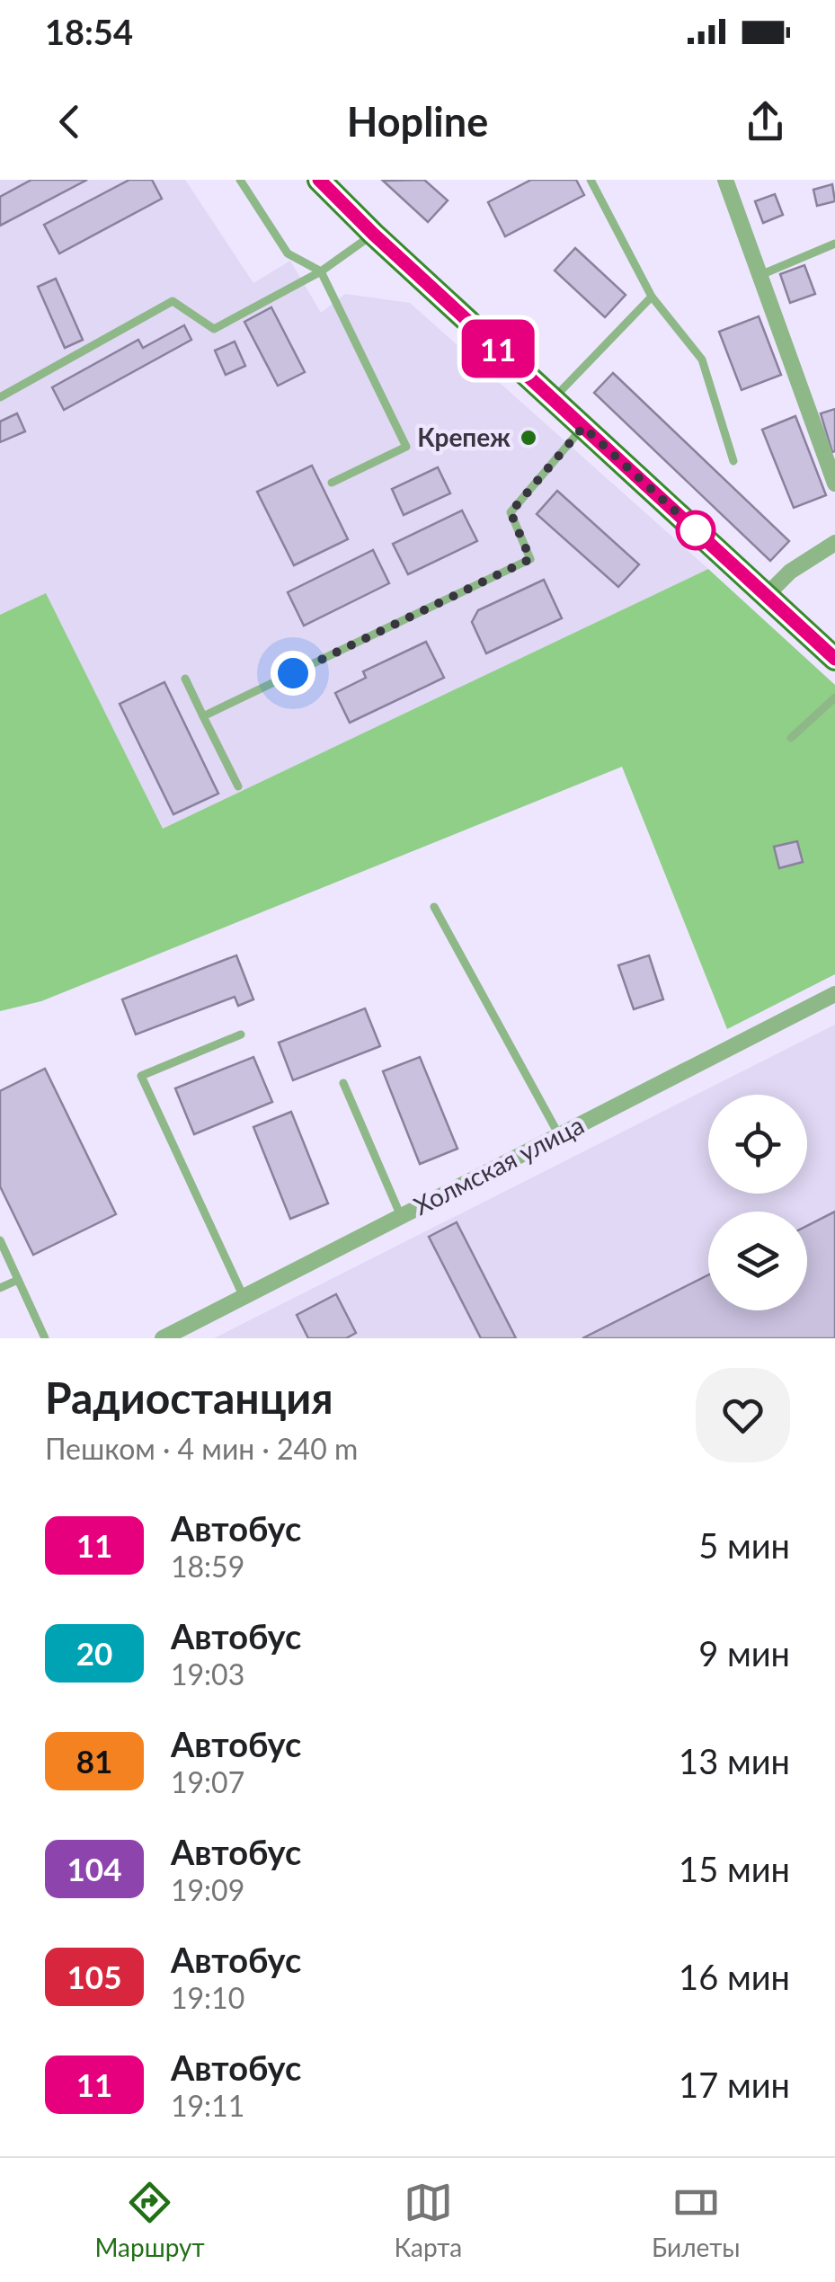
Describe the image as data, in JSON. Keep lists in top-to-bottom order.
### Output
{
  "streets": {
    "street": ["Холмская улица"]
  },
  "places": ["Крепеж"],
  "lines": ["bus line 11"],
  "page": {
    "status": "18:54",
    "header": "Hopline",
    "on_map": "11",
    "heading": ["Радиостанция", "Пешком · 4 мин · 240 m"],
    "list": [
      {
        "mark": "11",
        "name": "Автобус",
        "note": "18:59",
        "value": "5 мин"
      },
      {
        "mark": "20",
        "name": "Автобус",
        "note": "19:03",
        "value": "9 мин"
      },
      {
        "mark": "81",
        "name": "Автобус",
        "note": "19:07",
        "value": "13 мин"
      },
      {
        "mark": "104",
        "name": "Автобус",
        "note": "19:09",
        "value": "15 мин"
      },
      {
        "mark": "105",
        "name": "Автобус",
        "note": "19:10",
        "value": "16 мин"
      },
      {
        "mark": "11",
        "name": "Автобус",
        "note": "19:11",
        "value": "17 мин"
      }
    ],
    "tabs": ["Маршрут", "Карта", "Билеты"]
  }
}
